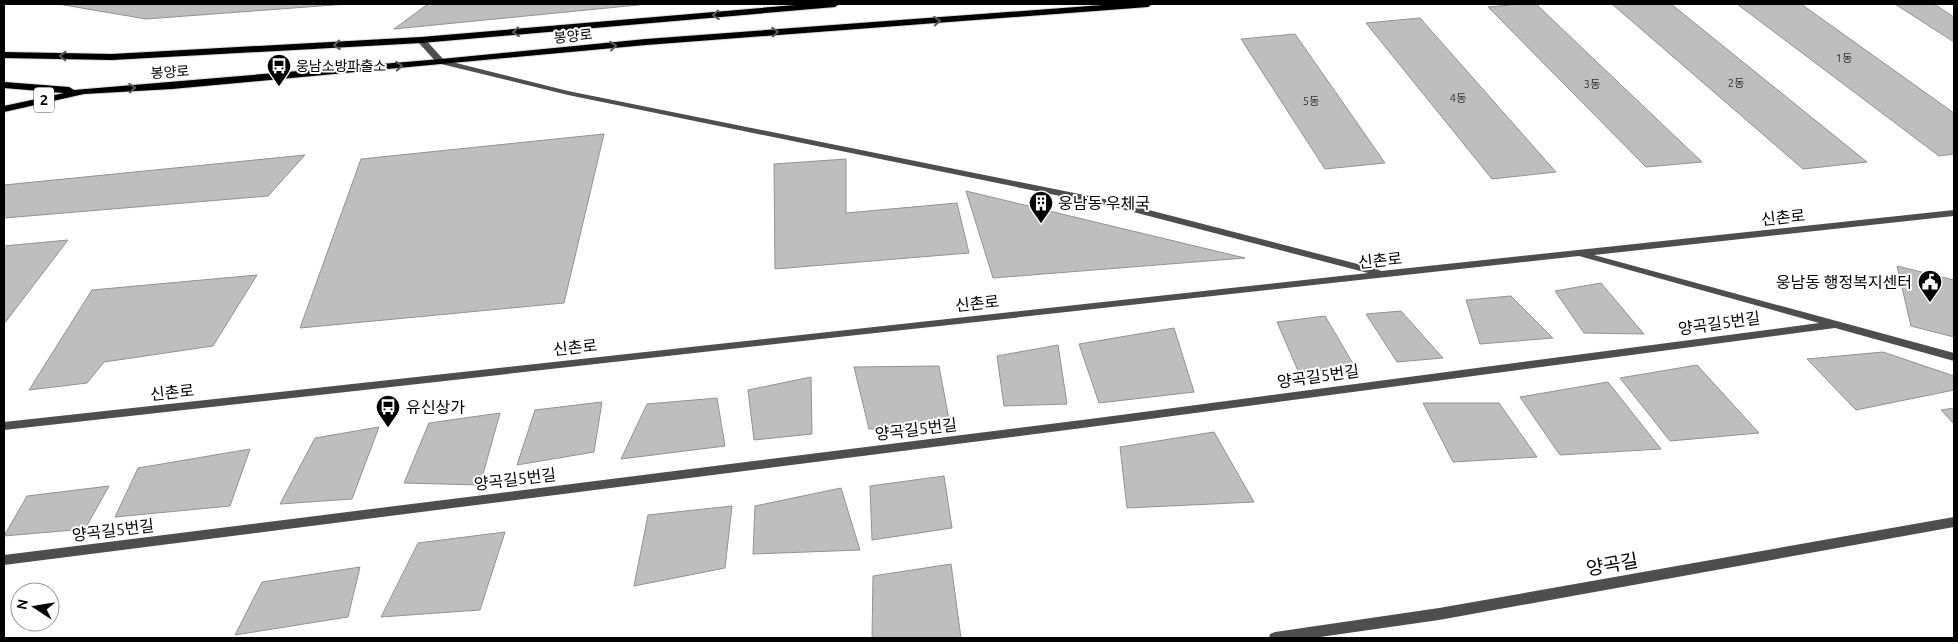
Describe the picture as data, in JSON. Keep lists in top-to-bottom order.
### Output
{
  "streets": {
    "main road": ["봉양로", "2"],
    "street": ["신촌로", "양곡길5번길", "양곡길"]
  },
  "places": {
    "bus stop": ["웅남소방파출소", "유신상가"],
    "building": ["웅남동 우체국"],
    "public building": ["웅남동 행정복지센터"]
  },
  "house_numbers": [
    "1동",
    "2동",
    "3동",
    "4동",
    "5동"
  ],
  "north": "left"
}
